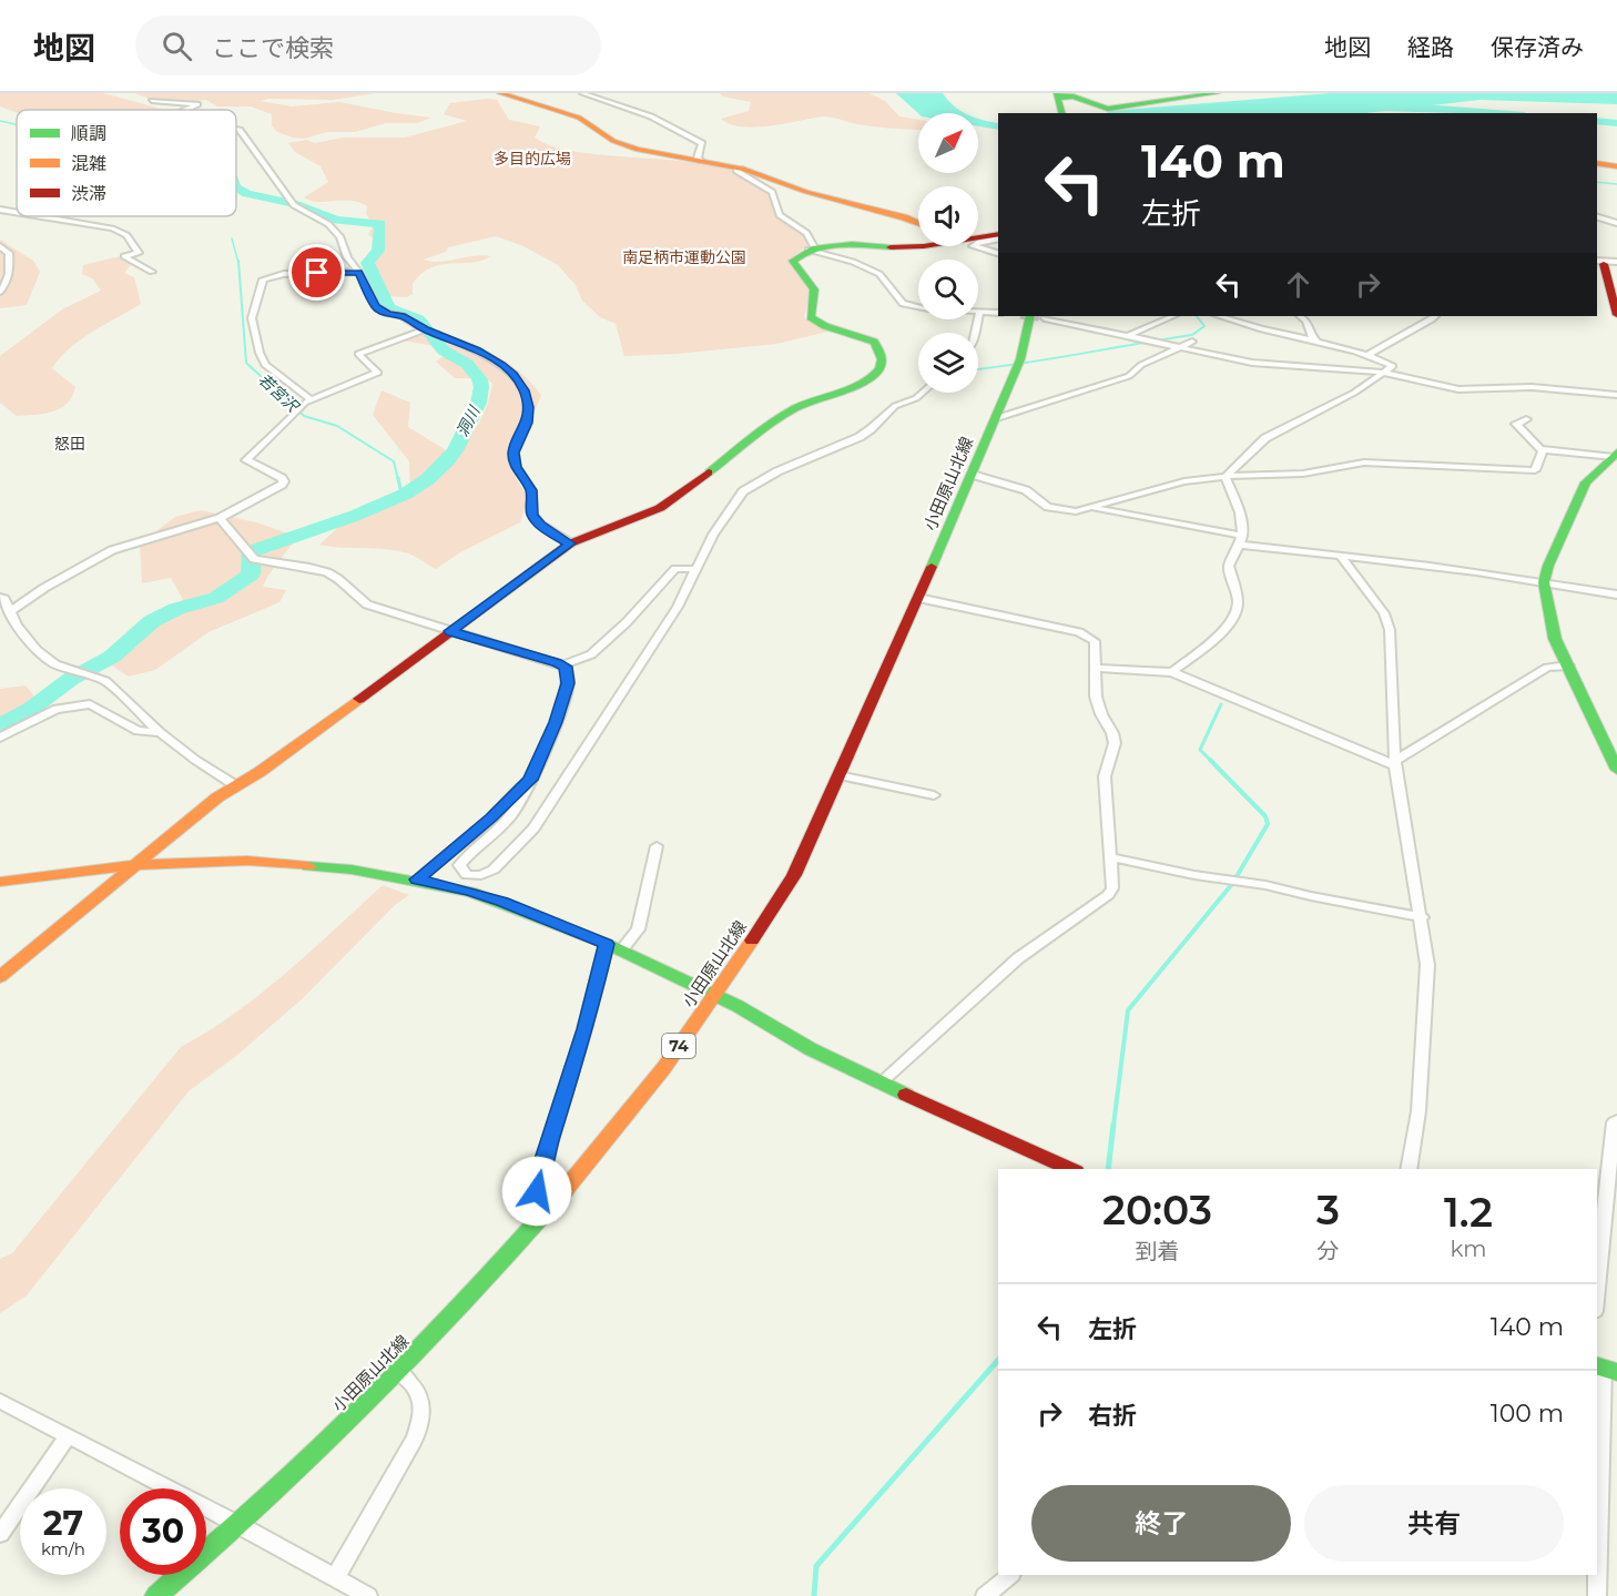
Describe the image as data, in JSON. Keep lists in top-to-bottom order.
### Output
{
  "streets": {
    "street": ["小田原山北線", "74"]
  },
  "districts": ["怒田"],
  "water": ["若宮沢", "洞川"],
  "parks": ["多目的広場", "南足柄市運動公園"],
  "legend": ["順調", "混雑", "渋滞"],
  "north": "top right",
  "page": {
    "header": "地図",
    "search": "ここで検索",
    "nav": ["地図", "経路", "保存済み"],
    "turn": ["140 m", "左折"],
    "eta": [
      "20:03",
      "到着",
      "3",
      "分",
      "1.2",
      "km"
    ],
    "list": [
      {
        "name": "左折",
        "value": "140 m"
      },
      {
        "name": "右折",
        "value": "100 m"
      }
    ],
    "buttons": ["終了", "共有"],
    "speed": "27 km/h",
    "limit": "30"
  }
}
